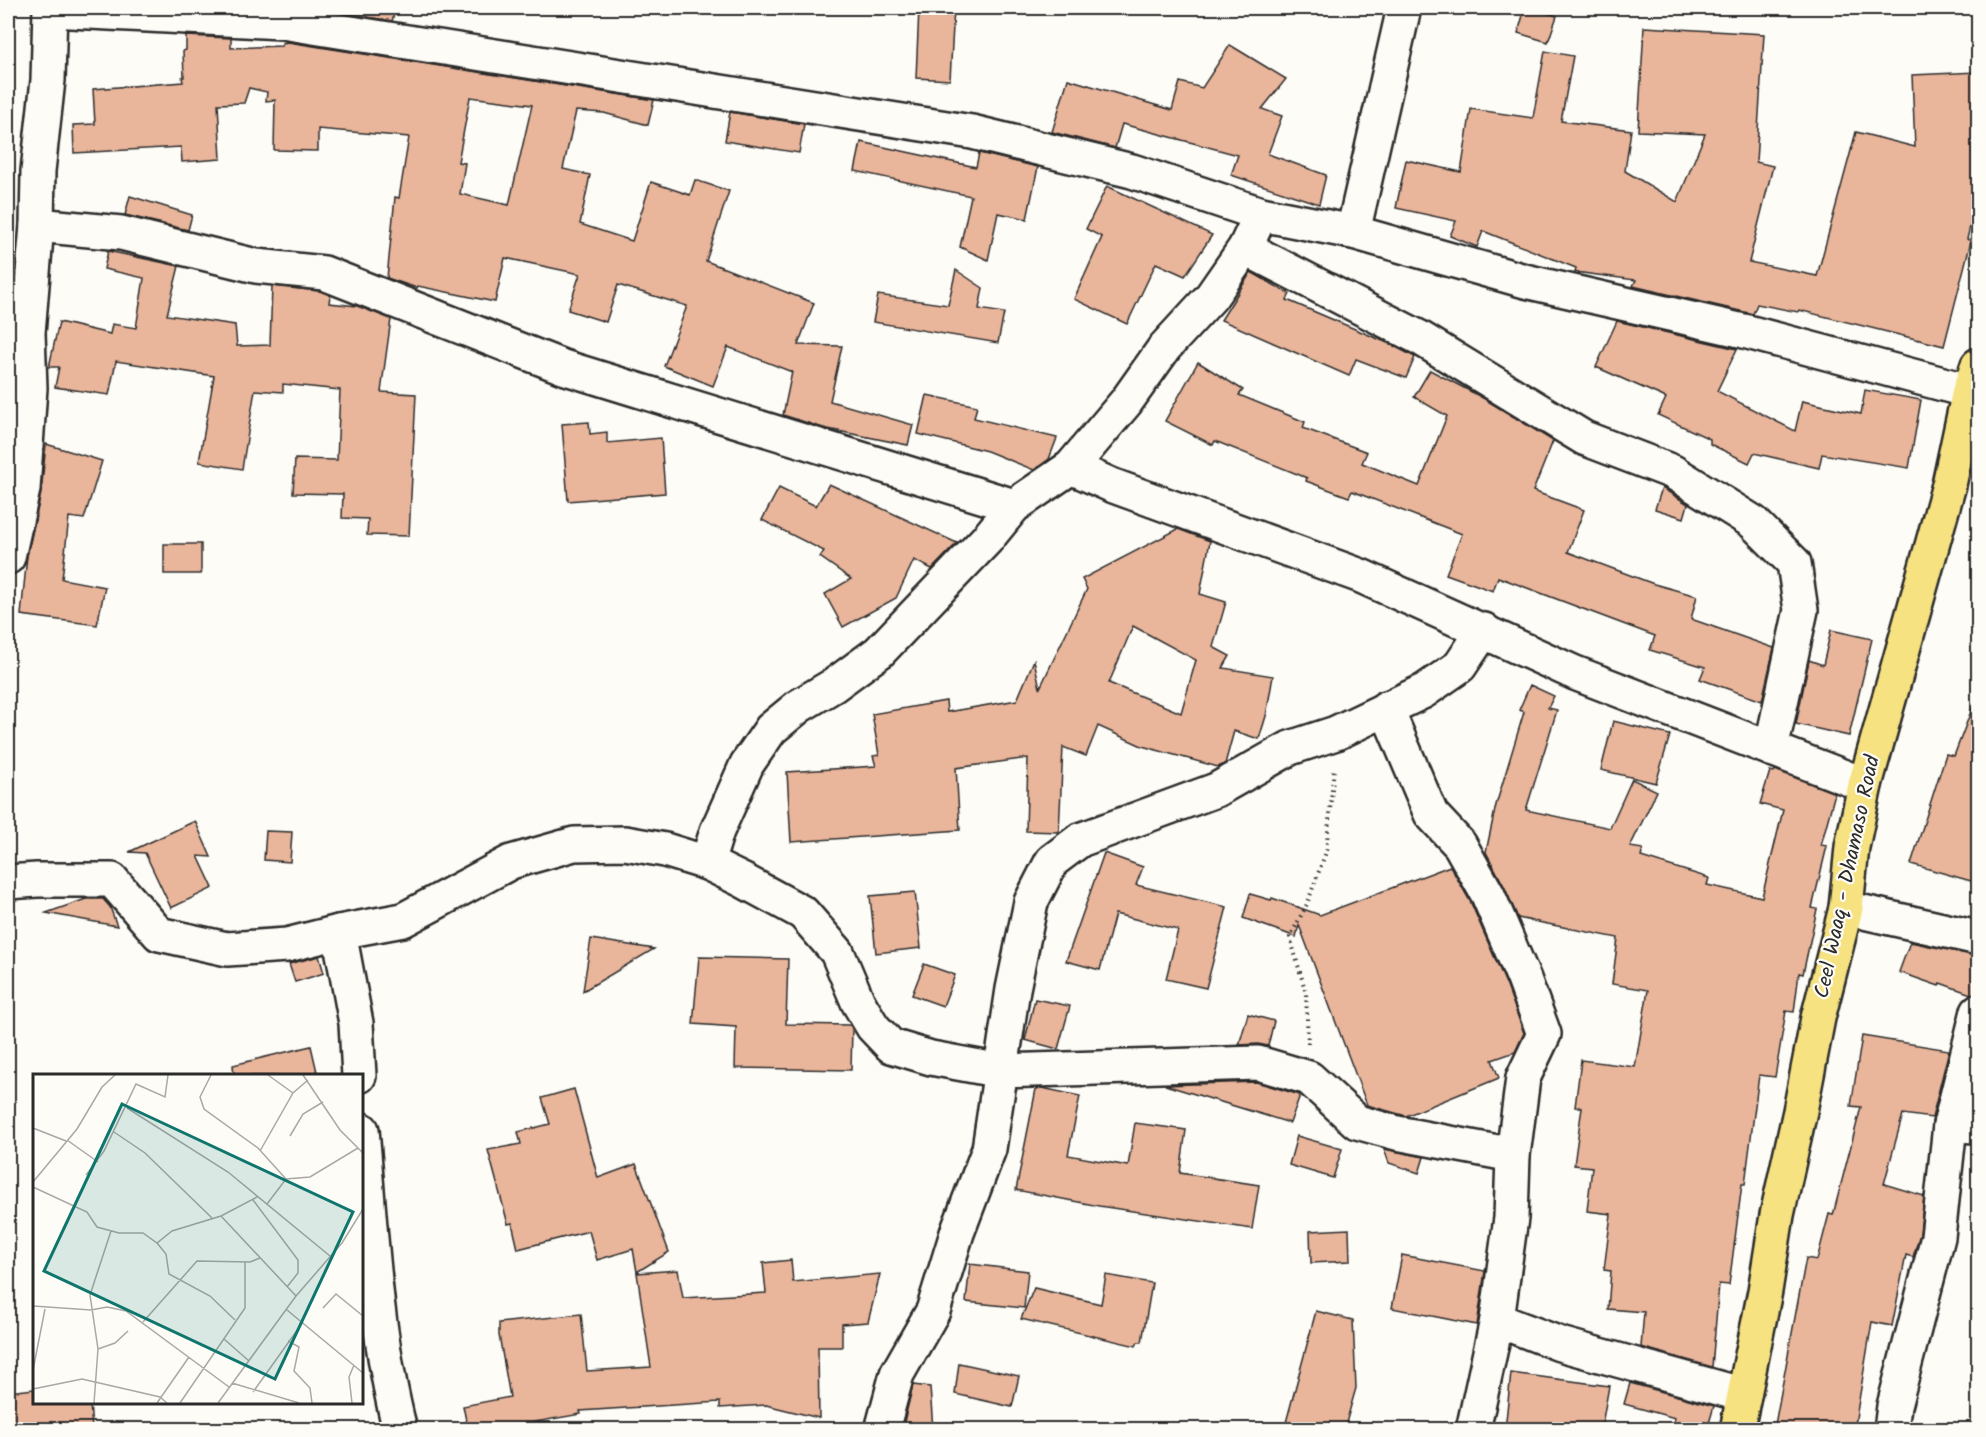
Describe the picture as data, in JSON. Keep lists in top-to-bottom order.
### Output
{
  "streets": {
    "main road": ["Ceel Waaq - Dhamaso Road"]
  }
}
